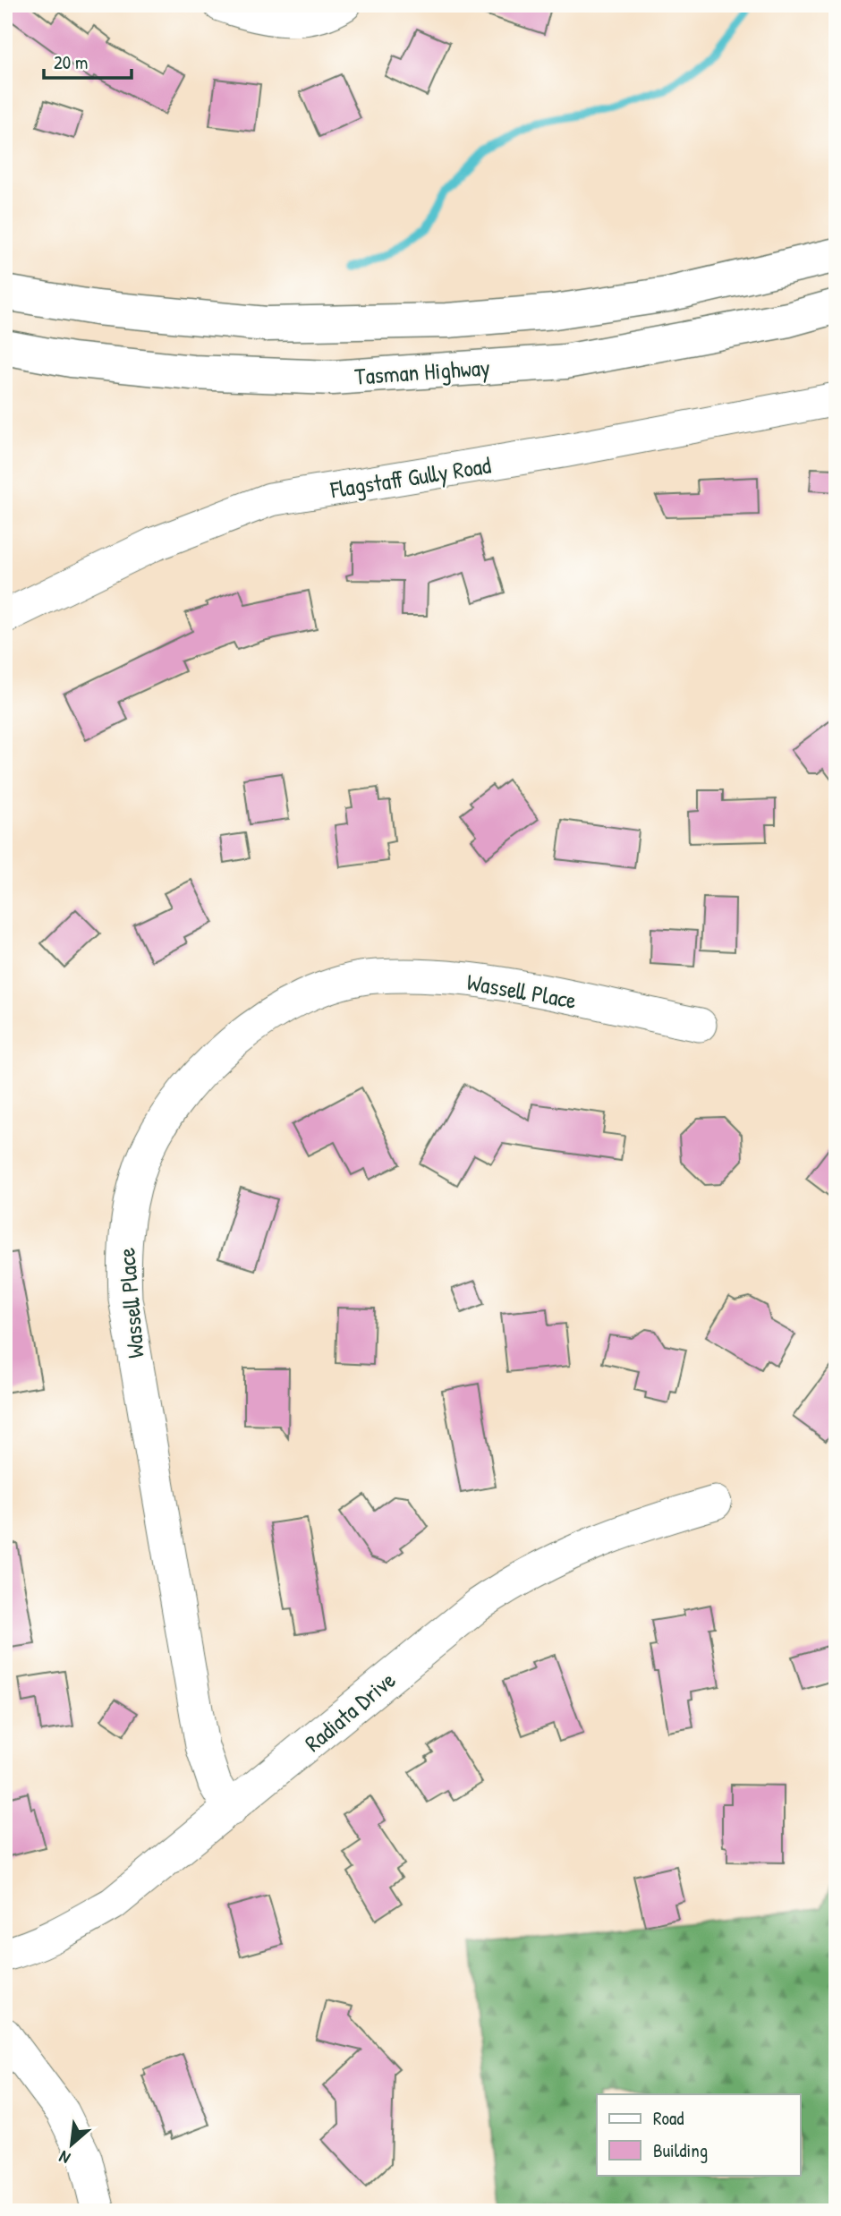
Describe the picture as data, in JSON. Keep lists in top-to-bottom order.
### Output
{
  "streets": {
    "highway": ["Tasman Highway"],
    "street": ["Flagstaff Gully Road", "Wassell Place", "Radiata Drive"]
  },
  "crossings": [
    ["Wassell Place", "Radiata Drive"]
  ],
  "legend": ["Road", "Building"],
  "scale_bar": "20 m",
  "north": "bottom left"
}
